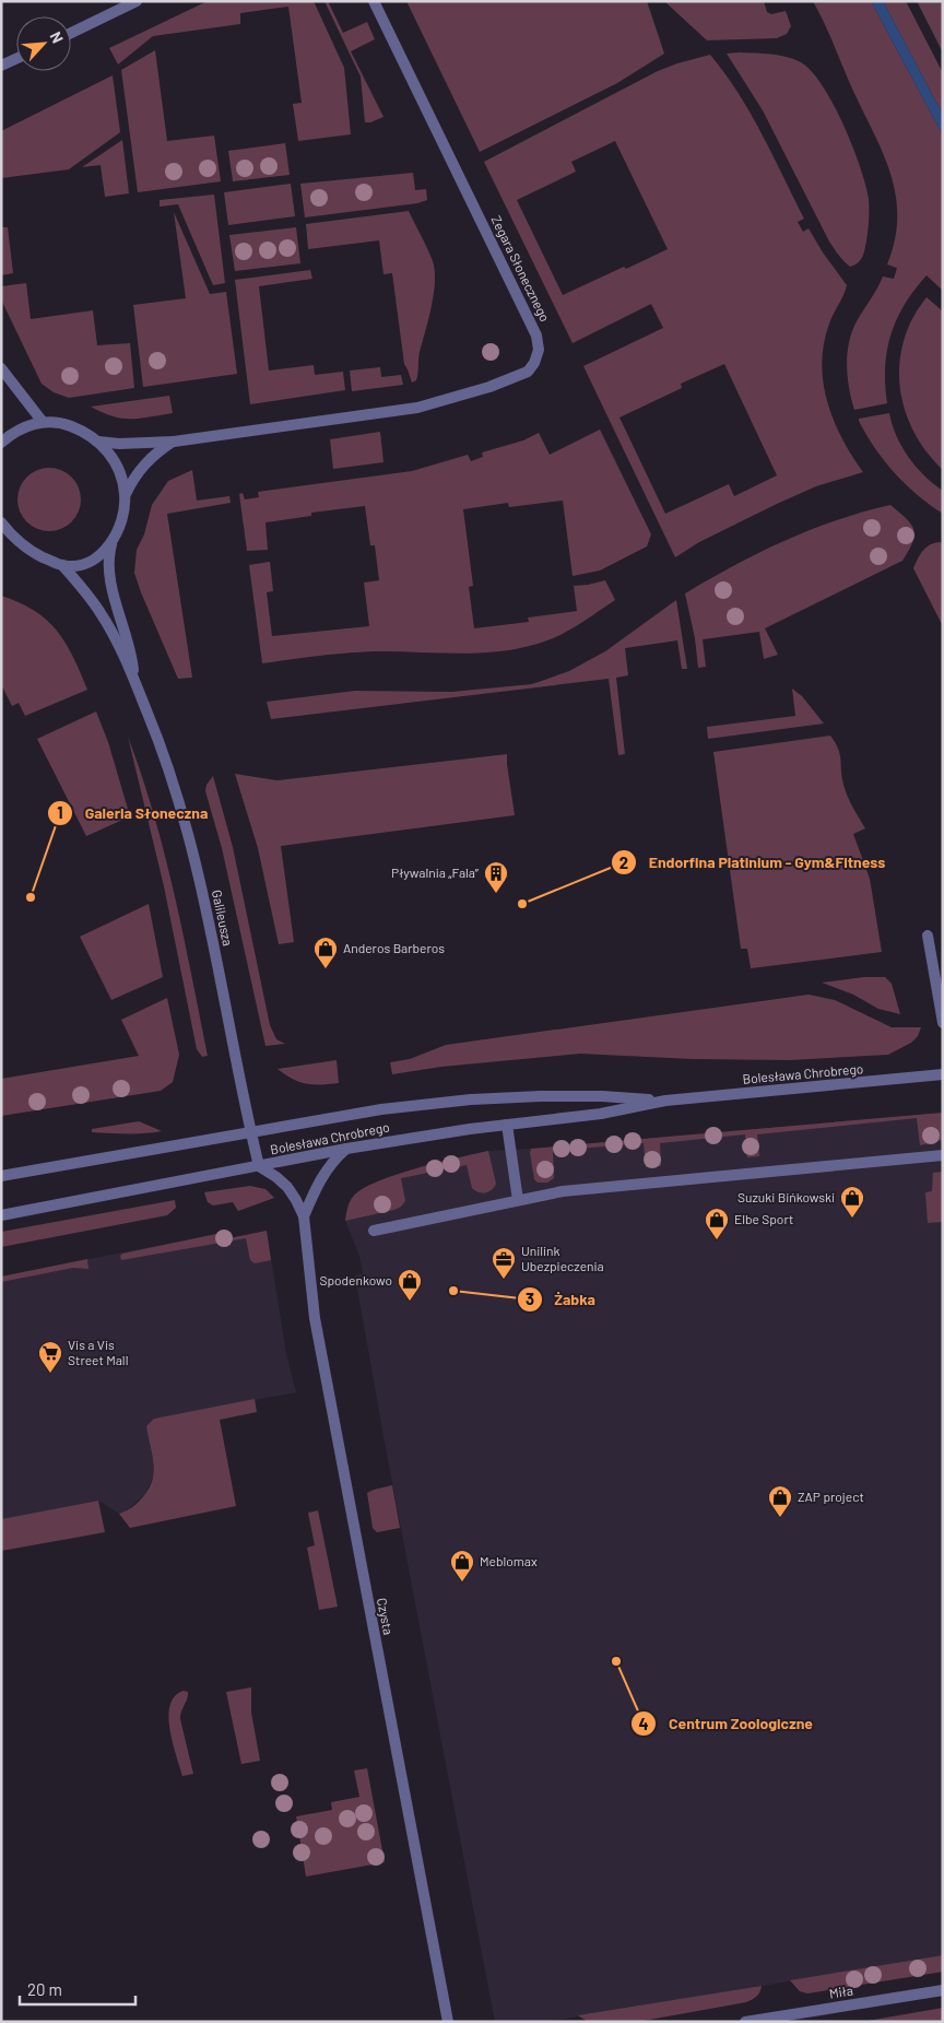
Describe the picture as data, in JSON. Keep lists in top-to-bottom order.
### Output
{
  "streets": {
    "street": [
      "Zegara Słonecznego",
      "Galileusza",
      "Bolesława Chrobrego",
      "Czysta",
      "Miła"
    ]
  },
  "crossings": [
    ["Galileusza", "Bolesława Chrobrego"],
    ["Galileusza", "Czysta"],
    ["Bolesława Chrobrego", "Czysta"]
  ],
  "places": {
    "building": ["Pływalnia „Fala”"],
    "other": [
      "Galeria Słoneczna",
      "Endorfina Platinium - Gym&Fitness",
      "Żabka",
      "Centrum Zoologiczne"
    ],
    "shop": [
      "Anderos Barberos",
      "Suzuki Bińkowski",
      "Elbe Sport",
      "Spodenkowo",
      "ZAP project",
      "Meblomax"
    ],
    "office": ["Unilink Ubezpieczenia"],
    "supermarket": ["Vis a Vis Street Mall"]
  },
  "scale_bar": "20 m",
  "north": "top right"
}
